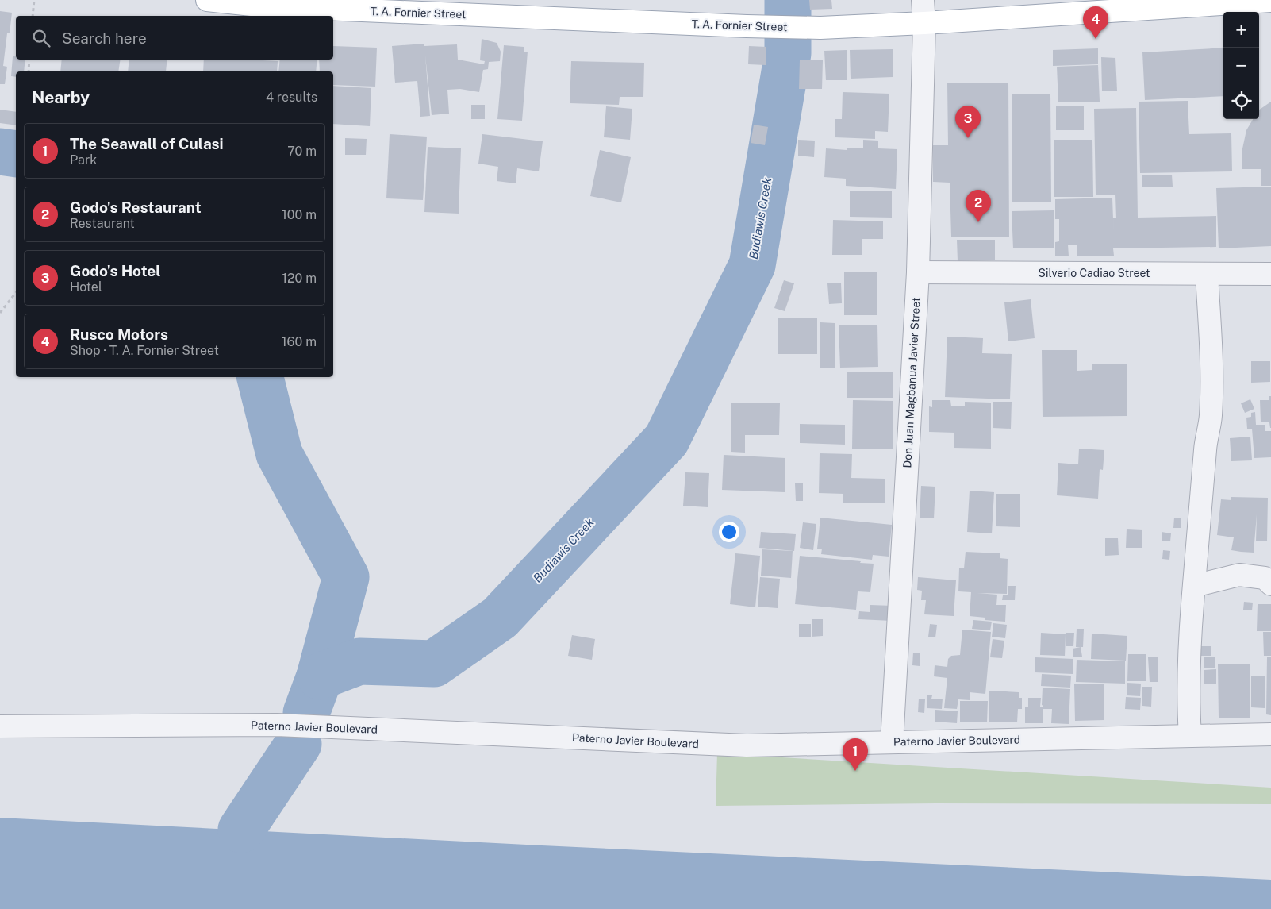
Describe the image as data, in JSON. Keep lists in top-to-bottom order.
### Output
{
  "streets": {
    "main road": ["T. A. Fornier Street"],
    "street": ["Silverio Cadiao Street", "Don Juan Magbanua Javier Street", "Paterno Javier Boulevard"]
  },
  "crossings": [
    ["T. A. Fornier Street", "Don Juan Magbanua Javier Street"],
    ["Silverio Cadiao Street", "Don Juan Magbanua Javier Street"],
    ["Don Juan Magbanua Javier Street", "Paterno Javier Boulevard"]
  ],
  "water": ["Budiawis Creek"],
  "page": {
    "pins": [
      "4",
      "3",
      "2",
      "1"
    ],
    "map_buttons": ["+", "−"],
    "search": "Search here",
    "heading": ["Nearby", "4 results"],
    "list": [
      {
        "mark": "1",
        "name": "The Seawall of Culasi",
        "note": "Park",
        "value": "70 m"
      },
      {
        "mark": "2",
        "name": "Godo's Restaurant",
        "note": "Restaurant",
        "value": "100 m"
      },
      {
        "mark": "3",
        "name": "Godo's Hotel",
        "note": "Hotel",
        "value": "120 m"
      },
      {
        "mark": "4",
        "name": "Rusco Motors",
        "note": "Shop · T. A. Fornier Street",
        "value": "160 m"
      }
    ]
  }
}
